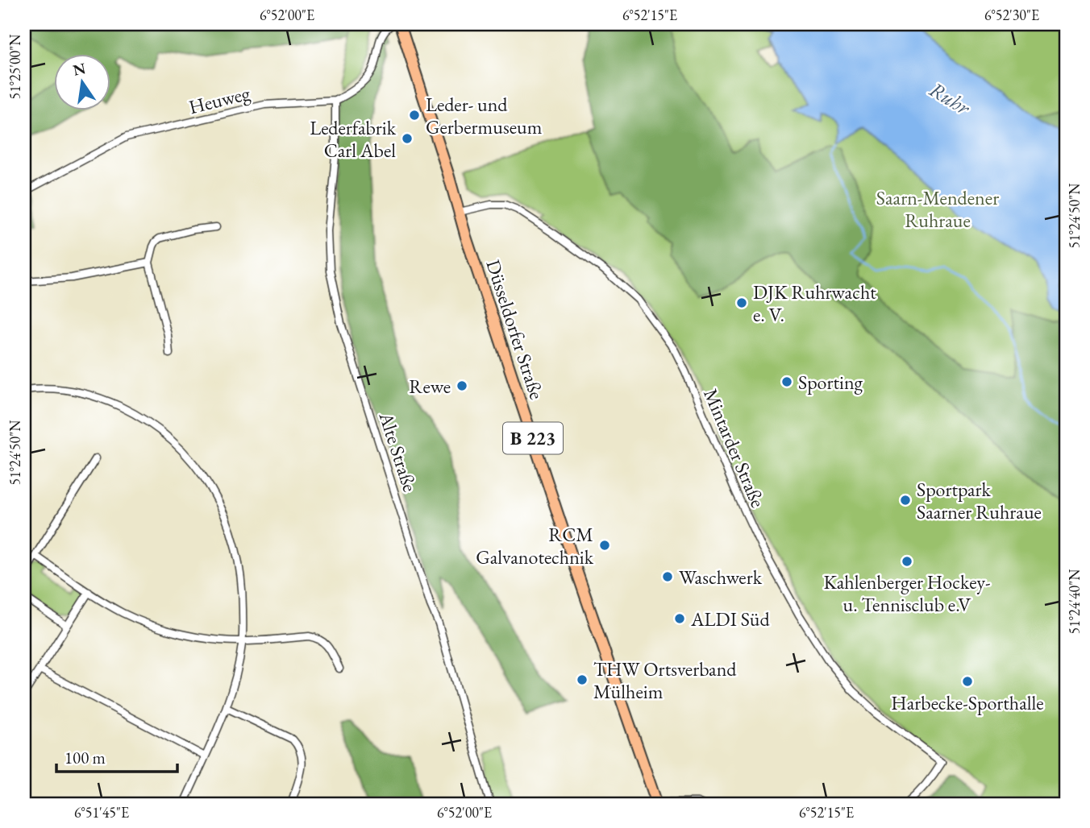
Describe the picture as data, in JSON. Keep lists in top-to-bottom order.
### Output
{
  "streets": {
    "main road": ["Düsseldorfer Straße", "B 223"],
    "street": ["Heuweg", "Mintarder Straße", "Alte Straße"]
  },
  "crossings": [
    ["Heuweg", "Alte Straße"],
    ["Düsseldorfer Straße", "Mintarder Straße"]
  ],
  "water": ["Ruhr"],
  "parks": ["Saarn-Mendener Ruhraue"],
  "places": [
    "Leder- und Gerbermuseum",
    "Lederfabrik Carl Abel",
    "DJK Ruhrwacht e. V.",
    "Sporting",
    "Rewe",
    "Sportpark Saarner Ruhraue",
    "RCM Galvanotechnik",
    "Kahlenberger Hockey- u. Tennisclub e.V",
    "Waschwerk",
    "ALDI Süd",
    "THW Ortsverband Mülheim",
    "Harbecke-Sporthalle"
  ],
  "scale_bar": "100 m",
  "north": "top",
  "coordinates": [
    "6°52'00\"E",
    "6°52'15\"E",
    "6°52'30\"E",
    "51°25'00\"N",
    "51°24'50\"N",
    "51°24'40\"N",
    "6°51'45\"E"
  ]
}
